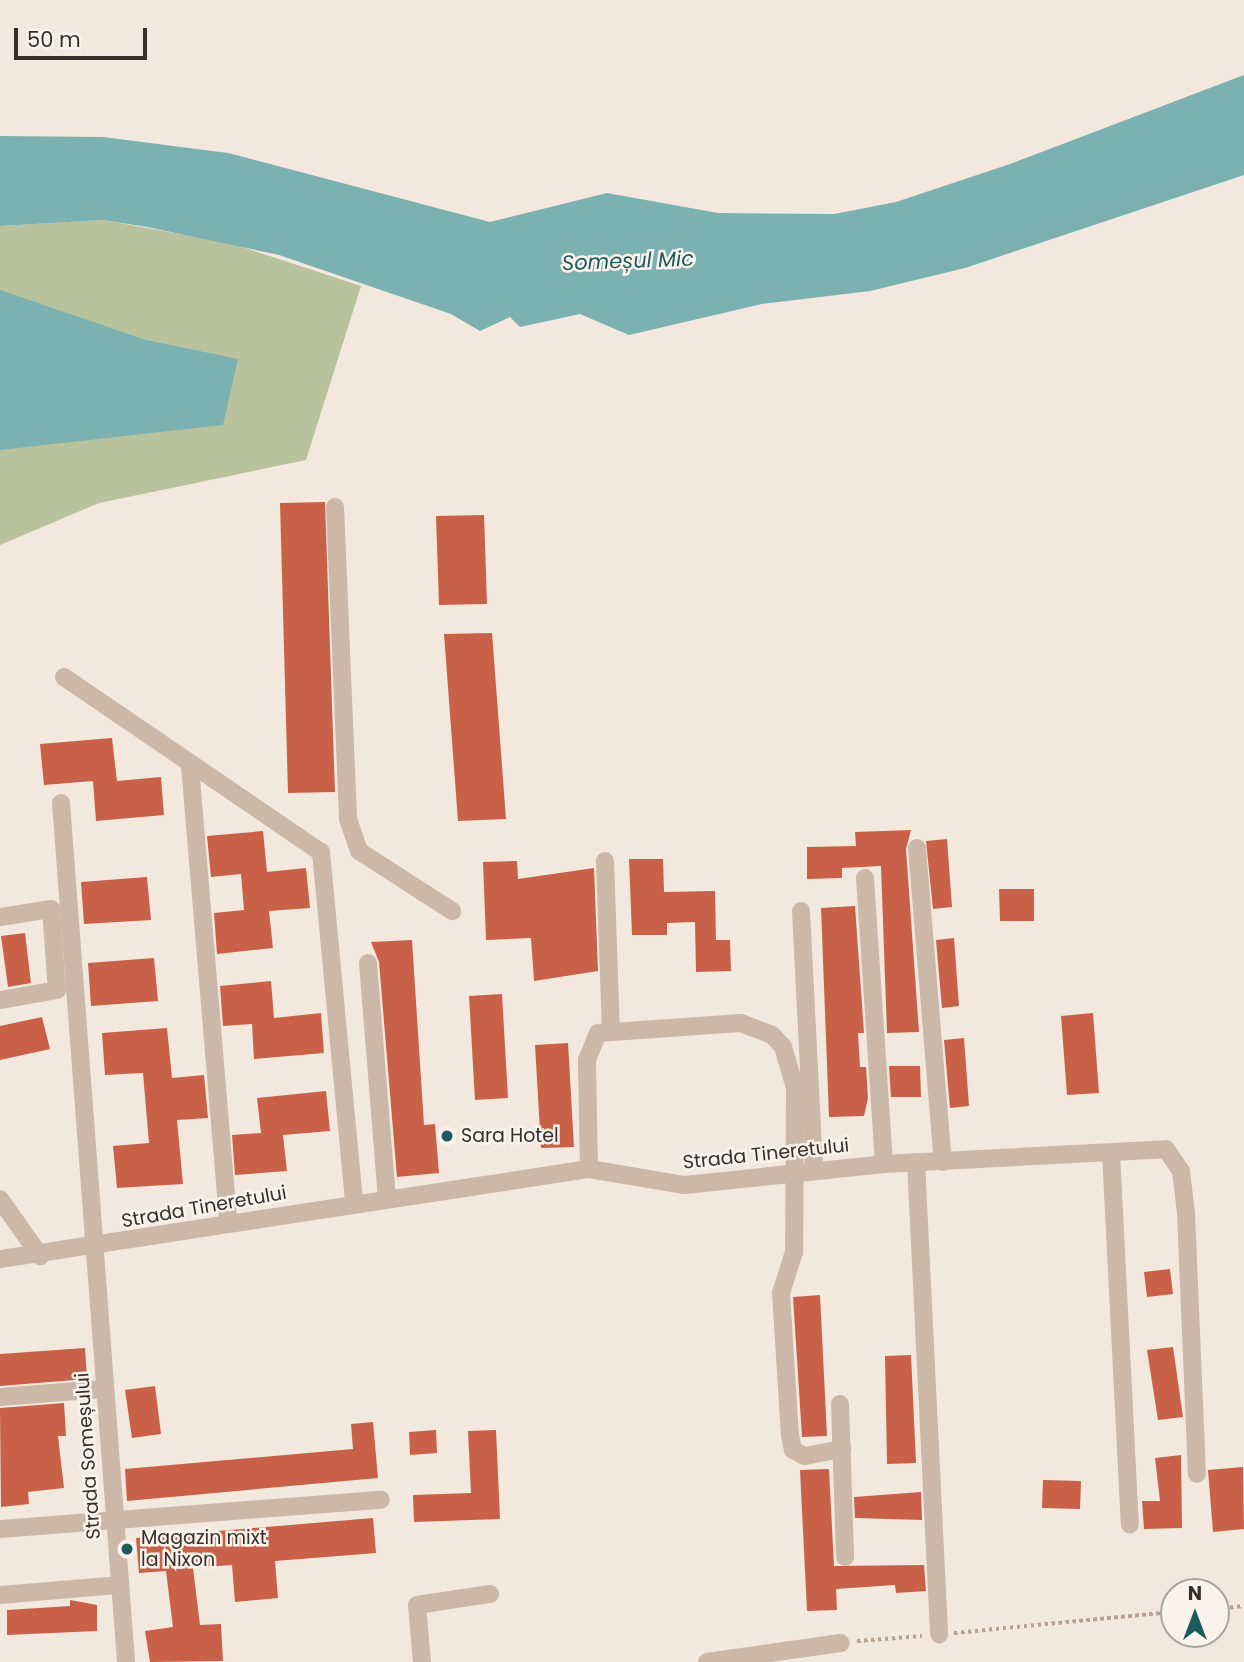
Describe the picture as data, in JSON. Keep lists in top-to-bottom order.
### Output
{
  "streets": {
    "street": ["Strada Tineretului", "Strada Someșului"]
  },
  "crossings": [
    ["Strada Tineretului", "Strada Someșului"]
  ],
  "water": ["Someșul Mic"],
  "places": ["Sara Hotel", "Magazin mixt la Nixon"],
  "scale_bar": "50 m",
  "north": "top"
}
